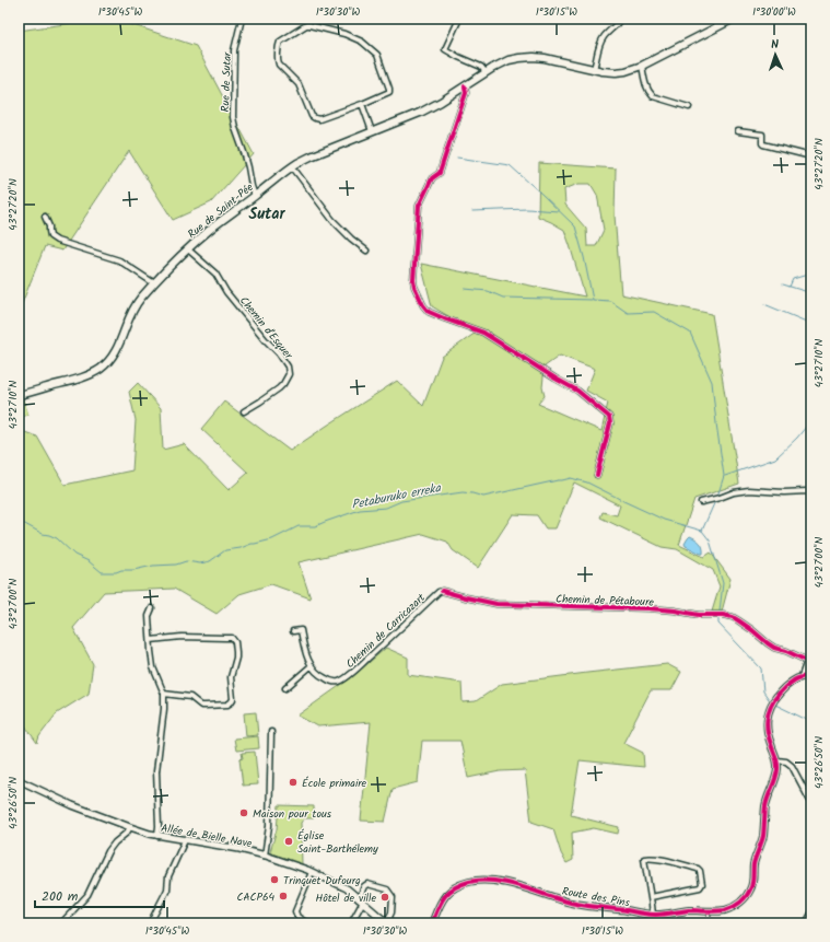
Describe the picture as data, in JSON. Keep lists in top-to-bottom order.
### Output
{
  "streets": {
    "main road": ["Rue de Saint-Pée"],
    "street": [
      "Rue de Sutar",
      "Chemin d'Esquer",
      "Chemin de Pétaboure",
      "Chemin de Carricazart",
      "Allée de Bielle Nave",
      "Route des Pins"
    ]
  },
  "crossings": [
    ["Rue de Sutar", "Rue de Saint-Pée"],
    ["Rue de Saint-Pée", "Chemin d'Esquer"],
    ["Chemin de Pétaboure", "Chemin de Carricazart"]
  ],
  "districts": ["Sutar"],
  "water": ["Petaburuko erreka"],
  "places": [
    "École primaire",
    "Maison pour tous",
    "Église Saint-Barthélemy",
    "Trinquet Dufourg",
    "CACP64",
    "Hôtel de ville"
  ],
  "scale_bar": "200 m",
  "north": "top",
  "coordinates": [
    "1°30'45\"W",
    "1°30'30\"W",
    "1°30'15\"W",
    "1°30'00\"W",
    "43°27'20\"N",
    "43°27'10\"N",
    "43°27'00\"N",
    "43°26'50\"N"
  ]
}
